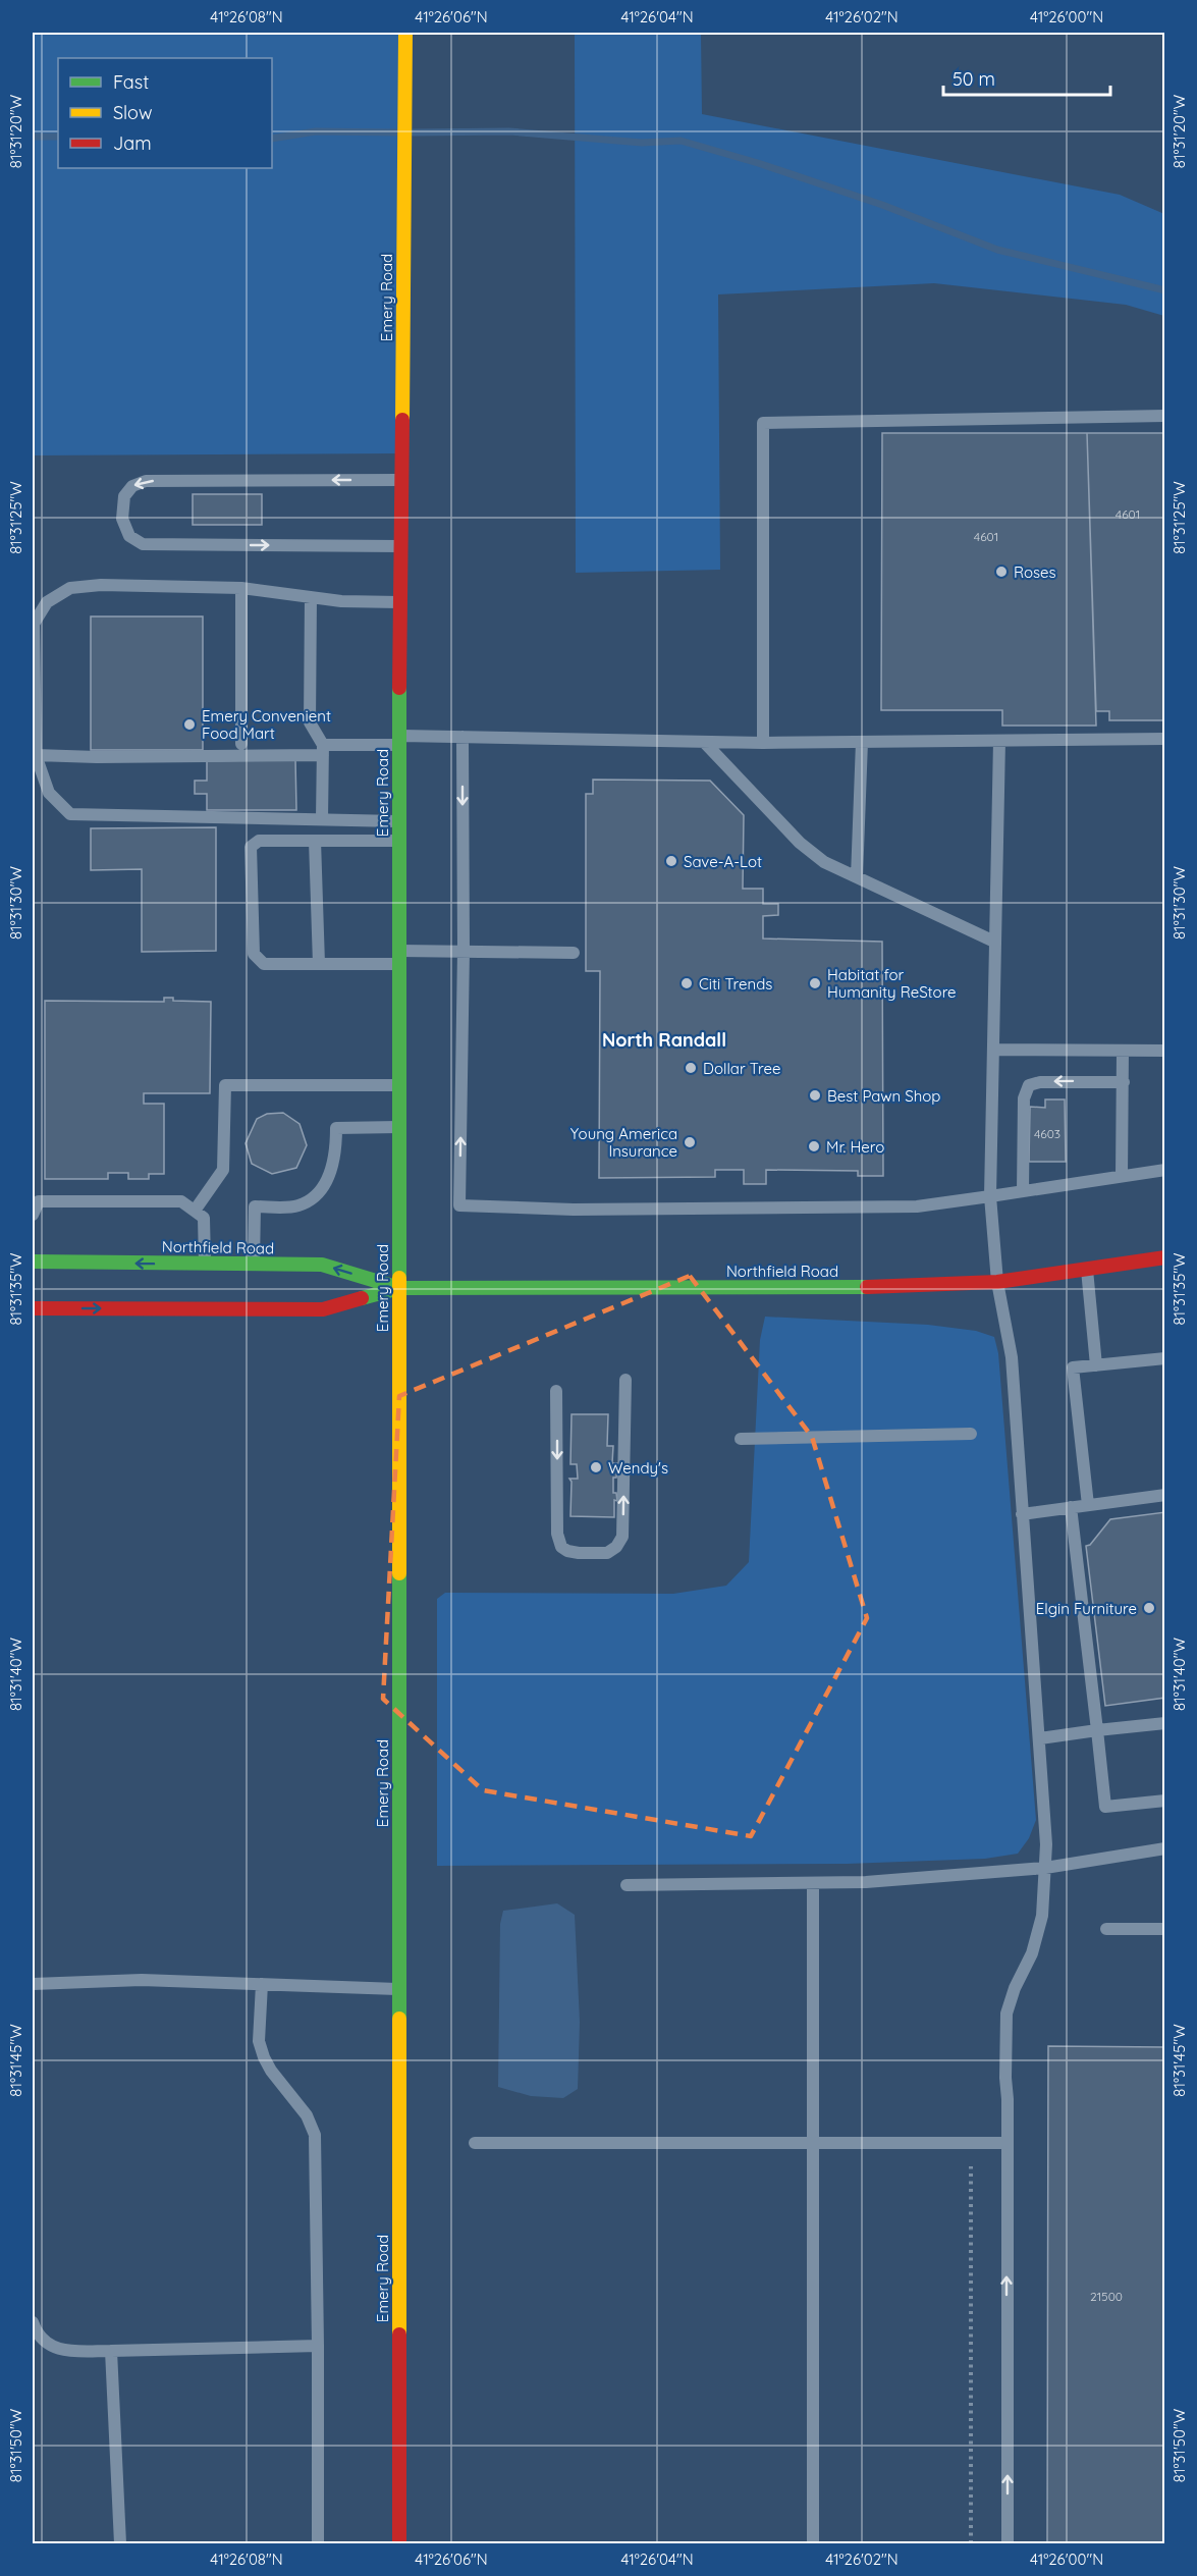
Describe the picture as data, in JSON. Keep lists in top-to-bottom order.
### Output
{
  "streets": {
    "main road": ["Emery Road", "Northfield Road"]
  },
  "crossings": [
    ["Emery Road", "Northfield Road"]
  ],
  "districts": ["North Randall"],
  "places": [
    "Roses",
    "Emery Convenient Food Mart",
    "Save-A-Lot",
    "Citi Trends",
    "Habitat for Humanity ReStore",
    "Dollar Tree",
    "Best Pawn Shop",
    "Young America Insurance",
    "Mr. Hero",
    "Wendy's",
    "Elgin Furniture"
  ],
  "house_numbers": [
    "4601",
    "4601",
    "4603",
    "21500"
  ],
  "legend": ["Fast", "Slow", "Jam"],
  "scale_bar": "50 m",
  "coordinates": [
    "41°26'08\"N",
    "41°26'06\"N",
    "41°26'04\"N",
    "41°26'02\"N",
    "41°26'00\"N",
    "81°31'20\"W",
    "81°31'25\"W",
    "81°31'30\"W",
    "81°31'35\"W",
    "81°31'40\"W",
    "81°31'45\"W",
    "81°31'50\"W"
  ]
}
